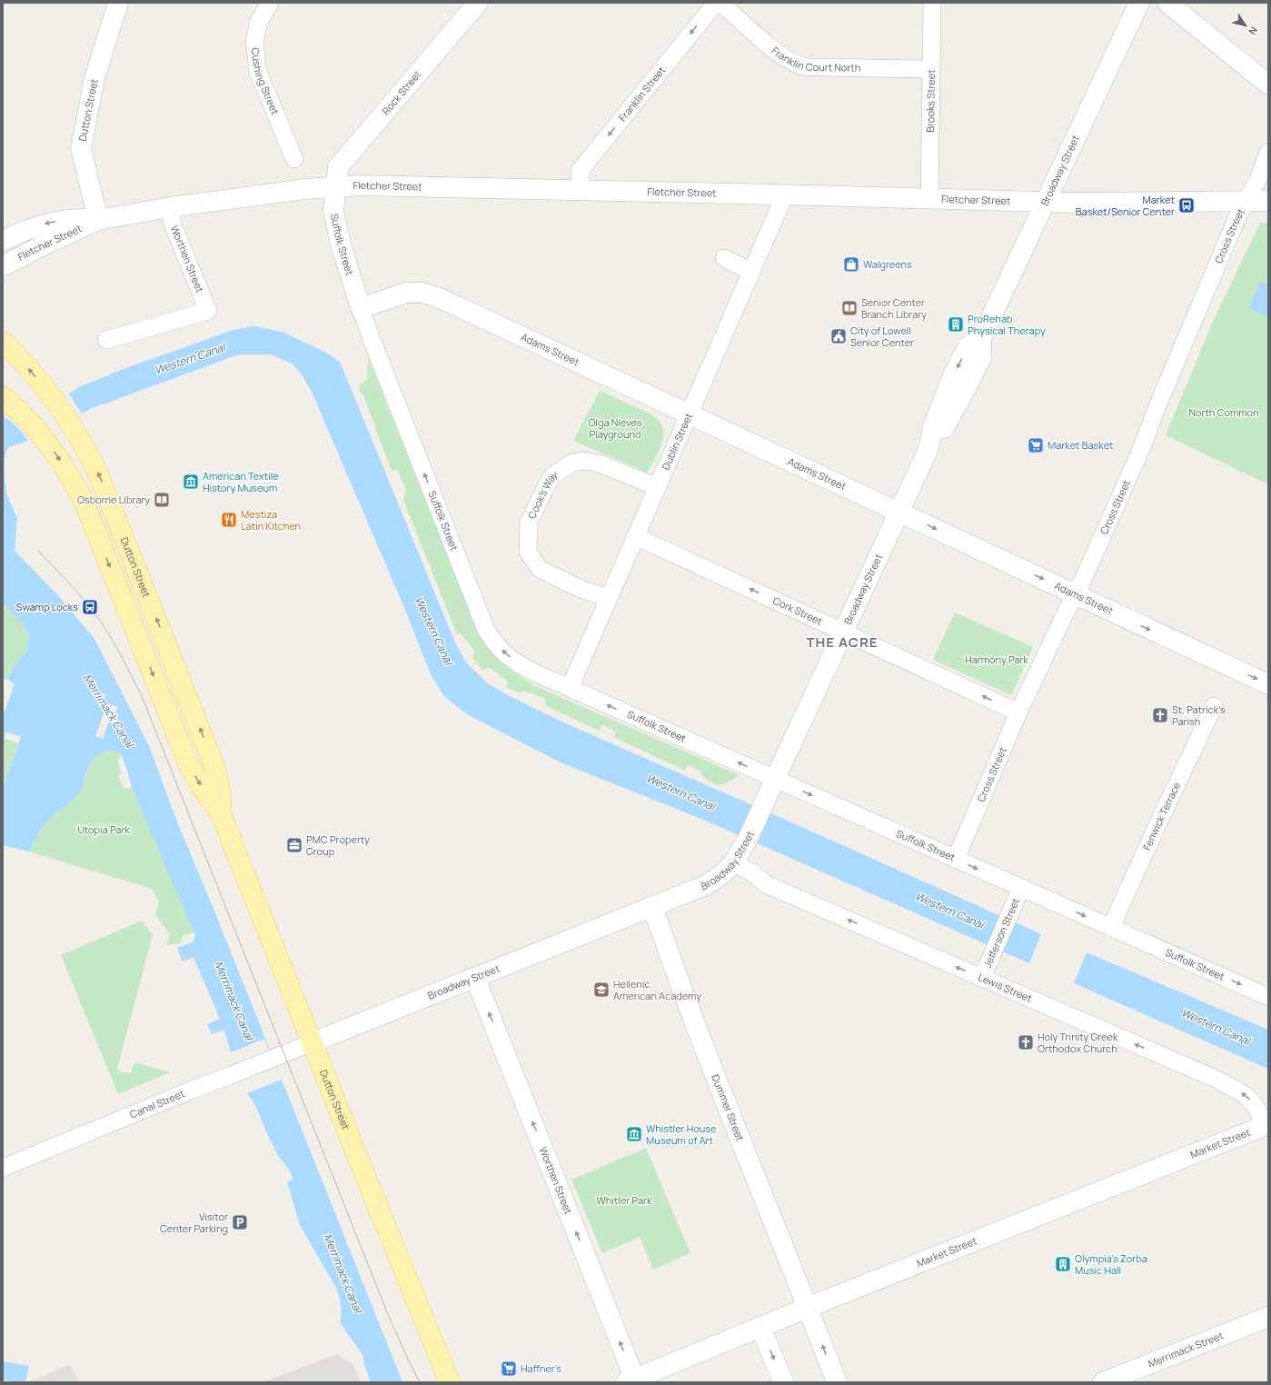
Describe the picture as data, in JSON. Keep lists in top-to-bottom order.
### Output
{
  "streets": {
    "main road": [
      "Rock Street",
      "Dutton Street",
      "Broadway Street",
      "Fletcher Street",
      "Suffolk Street",
      "Worthen Street",
      "Adams Street",
      "Dummer Street",
      "Market Street",
      "Merrimack Street"
    ],
    "street": [
      "Franklin Court North",
      "Cushing Street",
      "Franklin Street",
      "Brooks Street",
      "Cross Street",
      "Dublin Street",
      "Cook's Way",
      "Cork Street",
      "Fenwick Terrace",
      "Jefferson Street",
      "Lewis Street",
      "Canal Street"
    ]
  },
  "crossings": [
    ["Franklin Court North", "Brooks Street"],
    ["Rock Street", "Fletcher Street"],
    ["Rock Street", "Suffolk Street"],
    ["Franklin Street", "Fletcher Street"],
    ["Brooks Street", "Fletcher Street"],
    ["Dutton Street", "Broadway Street"],
    ["Dutton Street", "Fletcher Street"],
    ["Dutton Street", "Canal Street"],
    ["Broadway Street", "Fletcher Street"],
    ["Broadway Street", "Suffolk Street"],
    ["Broadway Street", "Worthen Street"],
    ["Broadway Street", "Adams Street"],
    ["Broadway Street", "Cork Street"],
    ["Broadway Street", "Lewis Street"],
    ["Broadway Street", "Canal Street"],
    ["Broadway Street", "Dummer Street"],
    ["Fletcher Street", "Cross Street"],
    ["Fletcher Street", "Suffolk Street"],
    ["Fletcher Street", "Worthen Street"],
    ["Fletcher Street", "Dublin Street"],
    ["Cross Street", "Suffolk Street"],
    ["Cross Street", "Adams Street"],
    ["Cross Street", "Cork Street"],
    ["Suffolk Street", "Adams Street"],
    ["Suffolk Street", "Dublin Street"],
    ["Suffolk Street", "Fenwick Terrace"],
    ["Suffolk Street", "Jefferson Street"],
    ["Worthen Street", "Market Street"],
    ["Adams Street", "Dublin Street"],
    ["Dublin Street", "Cook's Way"],
    ["Dublin Street", "Cork Street"],
    ["Jefferson Street", "Lewis Street"],
    ["Lewis Street", "Market Street"],
    ["Dummer Street", "Market Street"]
  ],
  "one_way": [
    "Franklin Street",
    "Worthen Street",
    "Adams Street",
    "Cork Street",
    "Lewis Street"
  ],
  "districts": ["THE ACRE"],
  "water": ["Western Canal", "Merrimack Canal"],
  "parks": [
    "North Common",
    "Olga Nieves Playground",
    "Harmony Park",
    "Utopia Park",
    "Whitler Park"
  ],
  "places": {
    "bus stop": ["Market Basket/Senior Center", "Swamp Locks"],
    "shop": ["Walgreens"],
    "library": ["Senior Center Branch Library", "Osborne Library"],
    "building": ["ProRehab Physical Therapy", "Olympia's Zorba Music Hall"],
    "public building": ["City of Lowell Senior Center"],
    "supermarket": ["Market Basket", "Haffner's"],
    "museum": ["American Textile History Museum", "Whistler House Museum of Art"],
    "restaurant": ["Mestiza Latin Kitchen"],
    "church": ["St. Patrick's Parish", "Holy Trinity Greek Orthodox Church"],
    "office": ["PMC Property Group"],
    "school or university": ["Hellenic American Academy"],
    "parking": ["Visitor Center Parking"]
  },
  "north": "bottom right"
}
